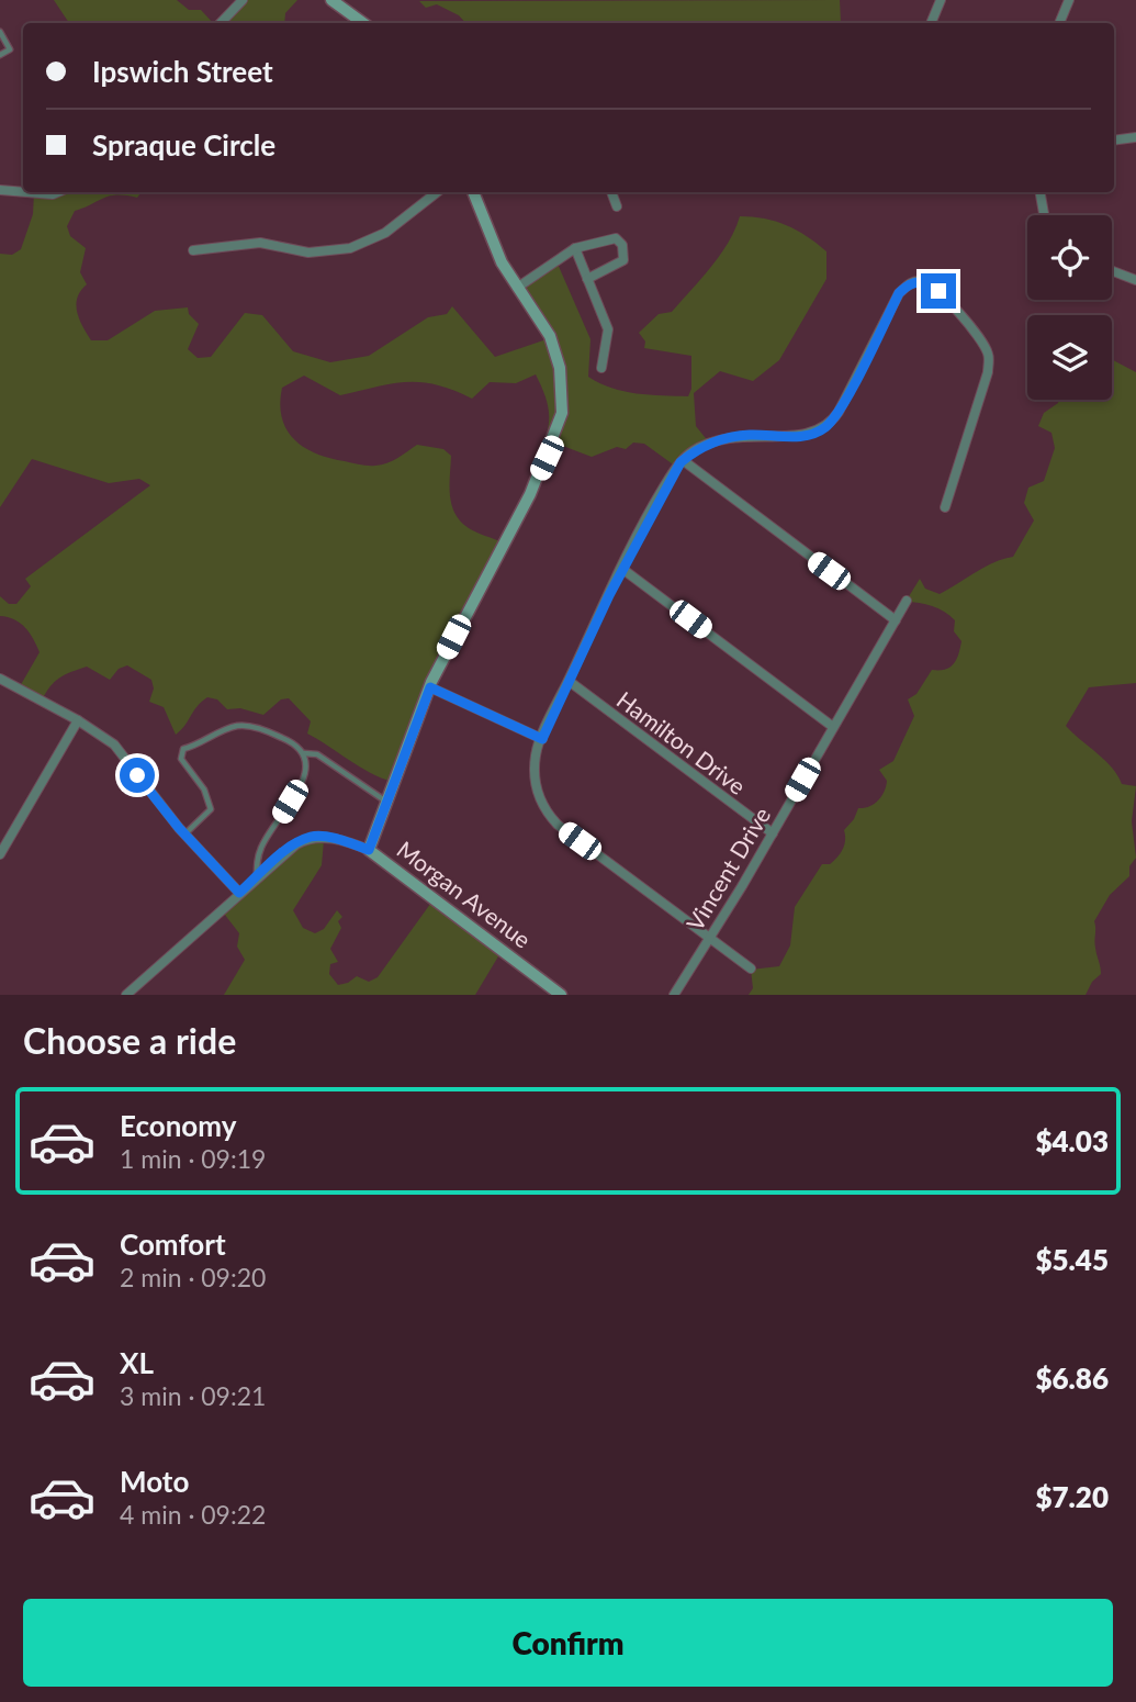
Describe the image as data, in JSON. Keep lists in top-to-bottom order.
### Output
{
  "streets": {
    "street": ["Hamilton Drive", "Vincent Drive", "Morgan Avenue"]
  },
  "crossings": [
    ["Hamilton Drive", "Vincent Drive"]
  ],
  "page": {
    "banner": ["Ipswich Street", "Spraque Circle"],
    "heading": "Choose a ride",
    "list": [
      {
        "name": "Economy",
        "note": "1 min · 09:19",
        "value": "$4.03"
      },
      {
        "name": "Comfort",
        "note": "2 min · 09:20",
        "value": "$5.45"
      },
      {
        "name": "XL",
        "note": "3 min · 09:21",
        "value": "$6.86"
      },
      {
        "name": "Moto",
        "note": "4 min · 09:22",
        "value": "$7.20"
      }
    ],
    "buttons": "Confirm"
  }
}
